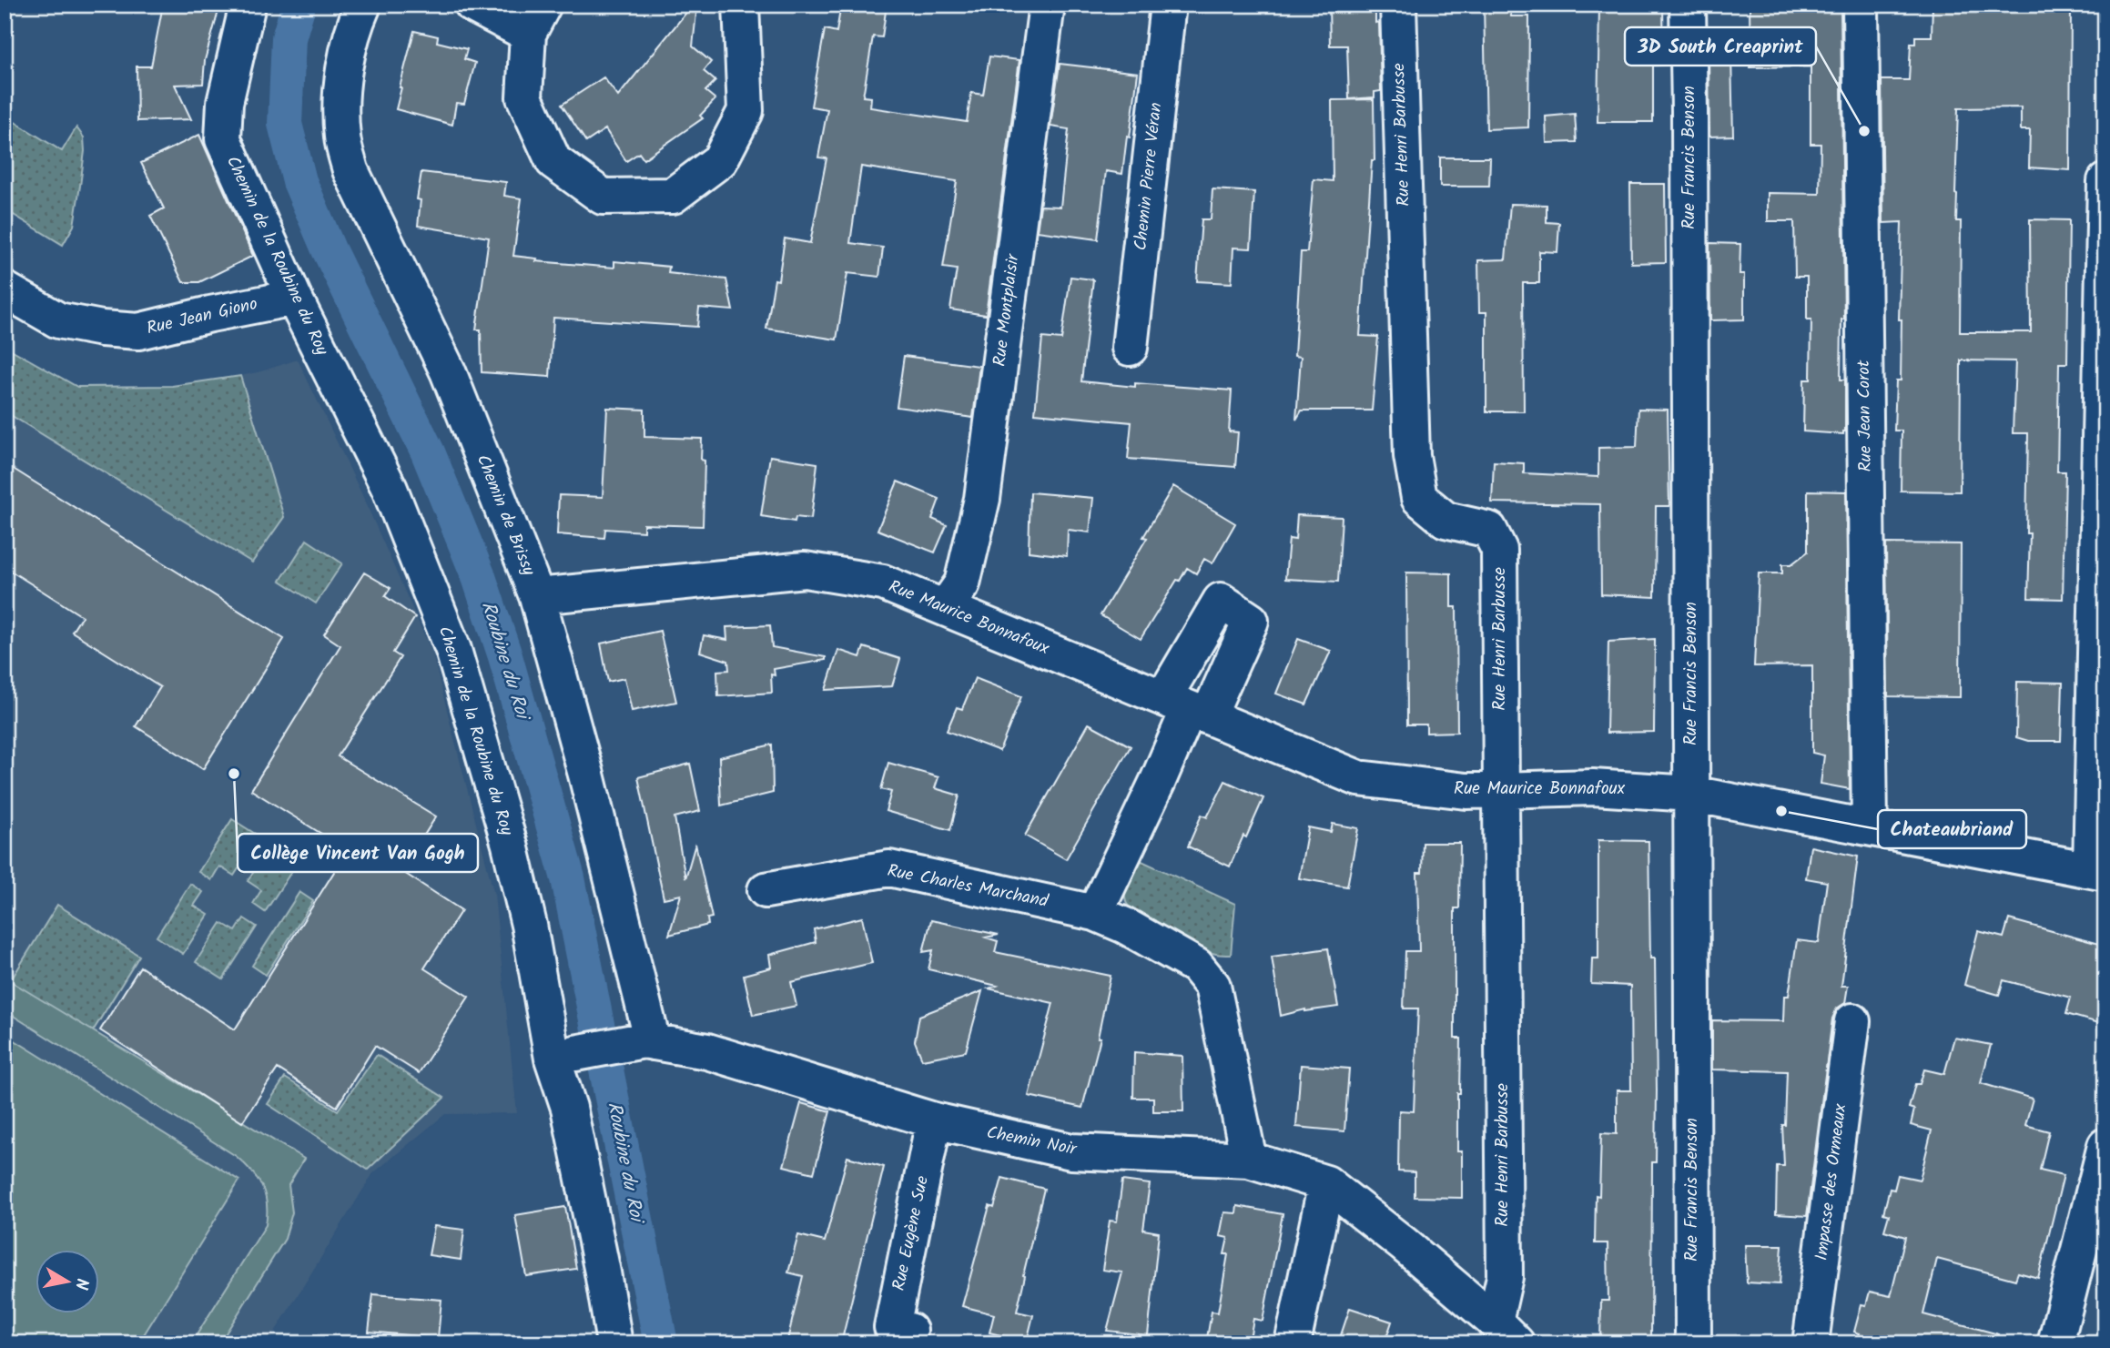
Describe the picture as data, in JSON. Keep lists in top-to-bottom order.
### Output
{
  "streets": {
    "street": [
      "Rue Henri Barbusse",
      "Rue Francis Benson",
      "Chemin Pierre Véran",
      "Chemin de la Roubine du Roy",
      "Rue Montplaisir",
      "Rue Jean Giono",
      "Rue Jean Corot",
      "Chemin de Brissy",
      "Rue Maurice Bonnafoux",
      "Rue Charles Marchand",
      "Chemin Noir",
      "Impasse des Ormeaux",
      "Rue Eugène Sue"
    ]
  },
  "crossings": [
    ["Rue Henri Barbusse", "Rue Maurice Bonnafoux"],
    ["Rue Henri Barbusse", "Chemin Noir"],
    ["Rue Francis Benson", "Rue Maurice Bonnafoux"],
    ["Chemin de la Roubine du Roy", "Rue Jean Giono"],
    ["Rue Montplaisir", "Rue Maurice Bonnafoux"],
    ["Rue Jean Corot", "Rue Maurice Bonnafoux"],
    ["Chemin de Brissy", "Rue Maurice Bonnafoux"],
    ["Chemin de Brissy", "Chemin Noir"],
    ["Rue Charles Marchand", "Chemin Noir"],
    ["Chemin Noir", "Rue Eugène Sue"]
  ],
  "water": ["Roubine du Roi"],
  "places": ["3D South Creaprint", "Collège Vincent Van Gogh", "Chateaubriand"],
  "north": "right"
}
